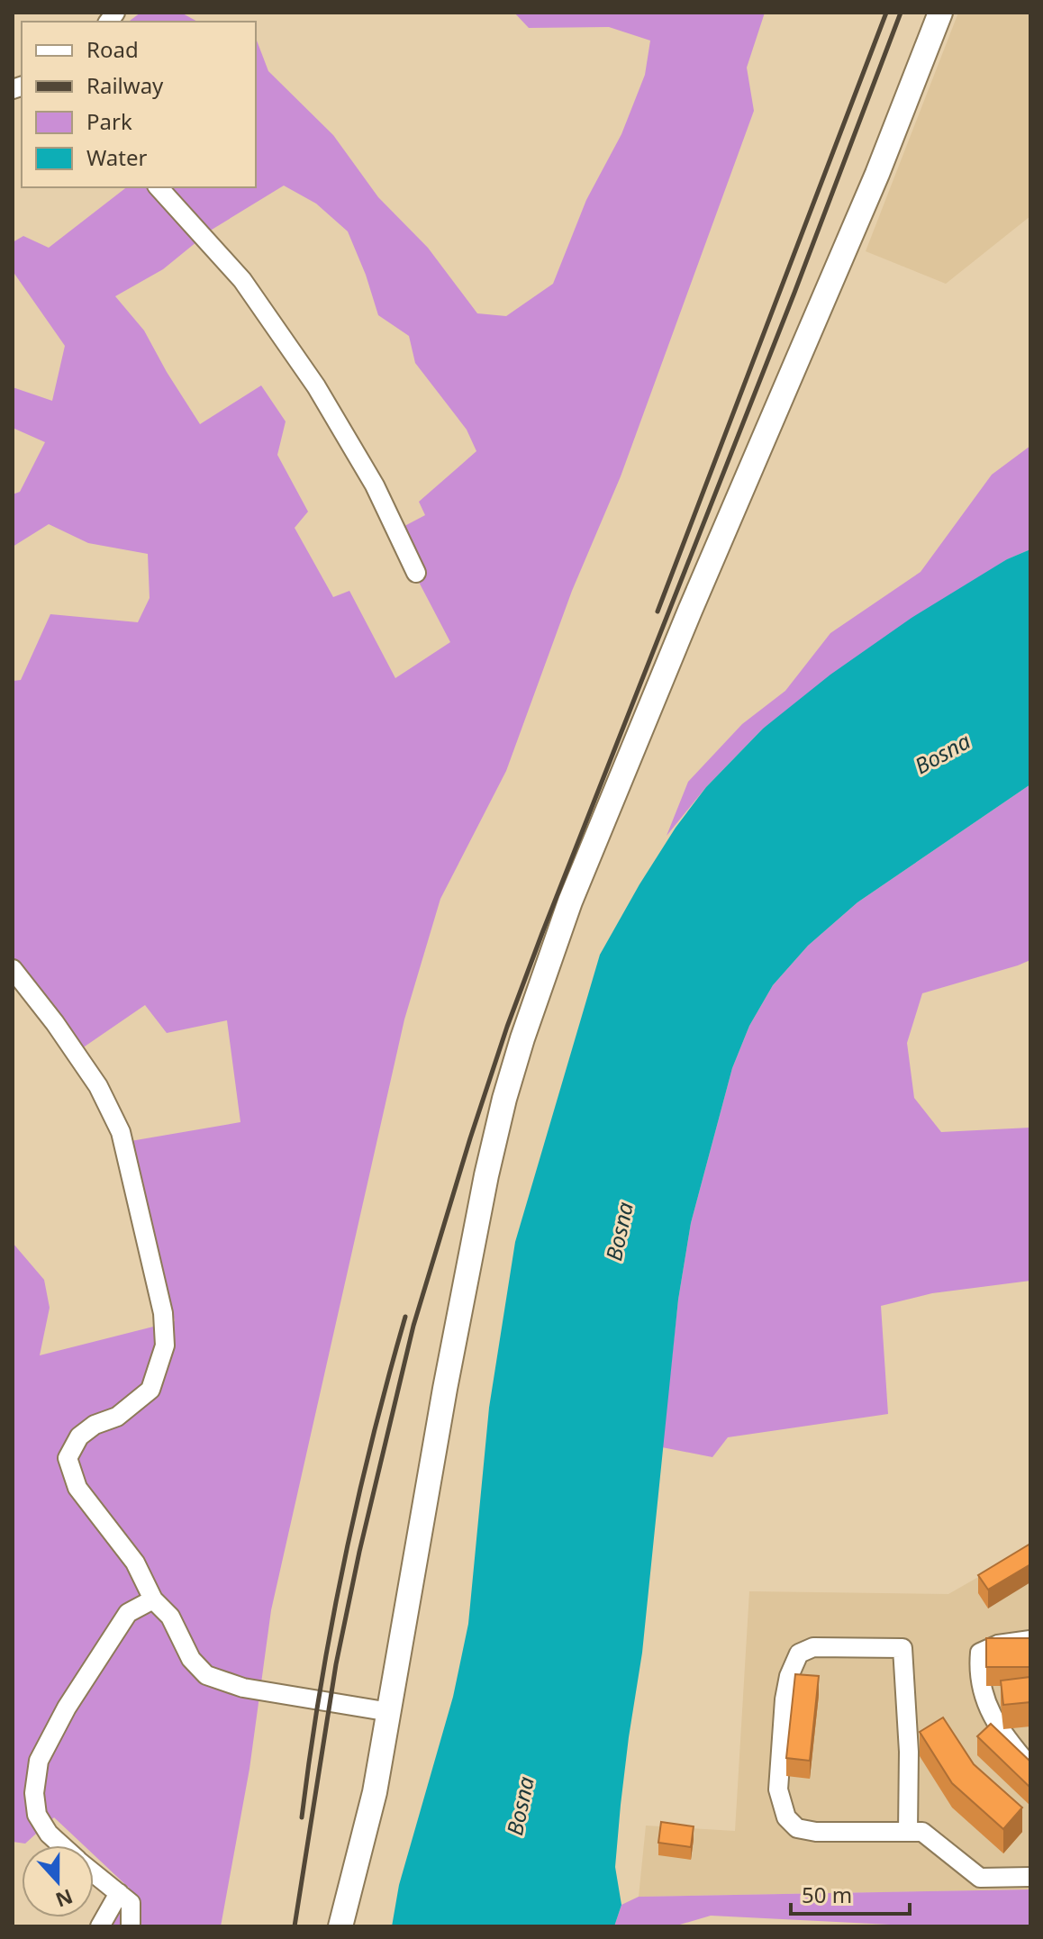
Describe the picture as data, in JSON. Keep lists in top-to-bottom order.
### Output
{
  "water": ["Bosna"],
  "legend": [
    "Road",
    "Railway",
    "Park",
    "Water"
  ],
  "scale_bar": "50 m",
  "north": "bottom"
}
